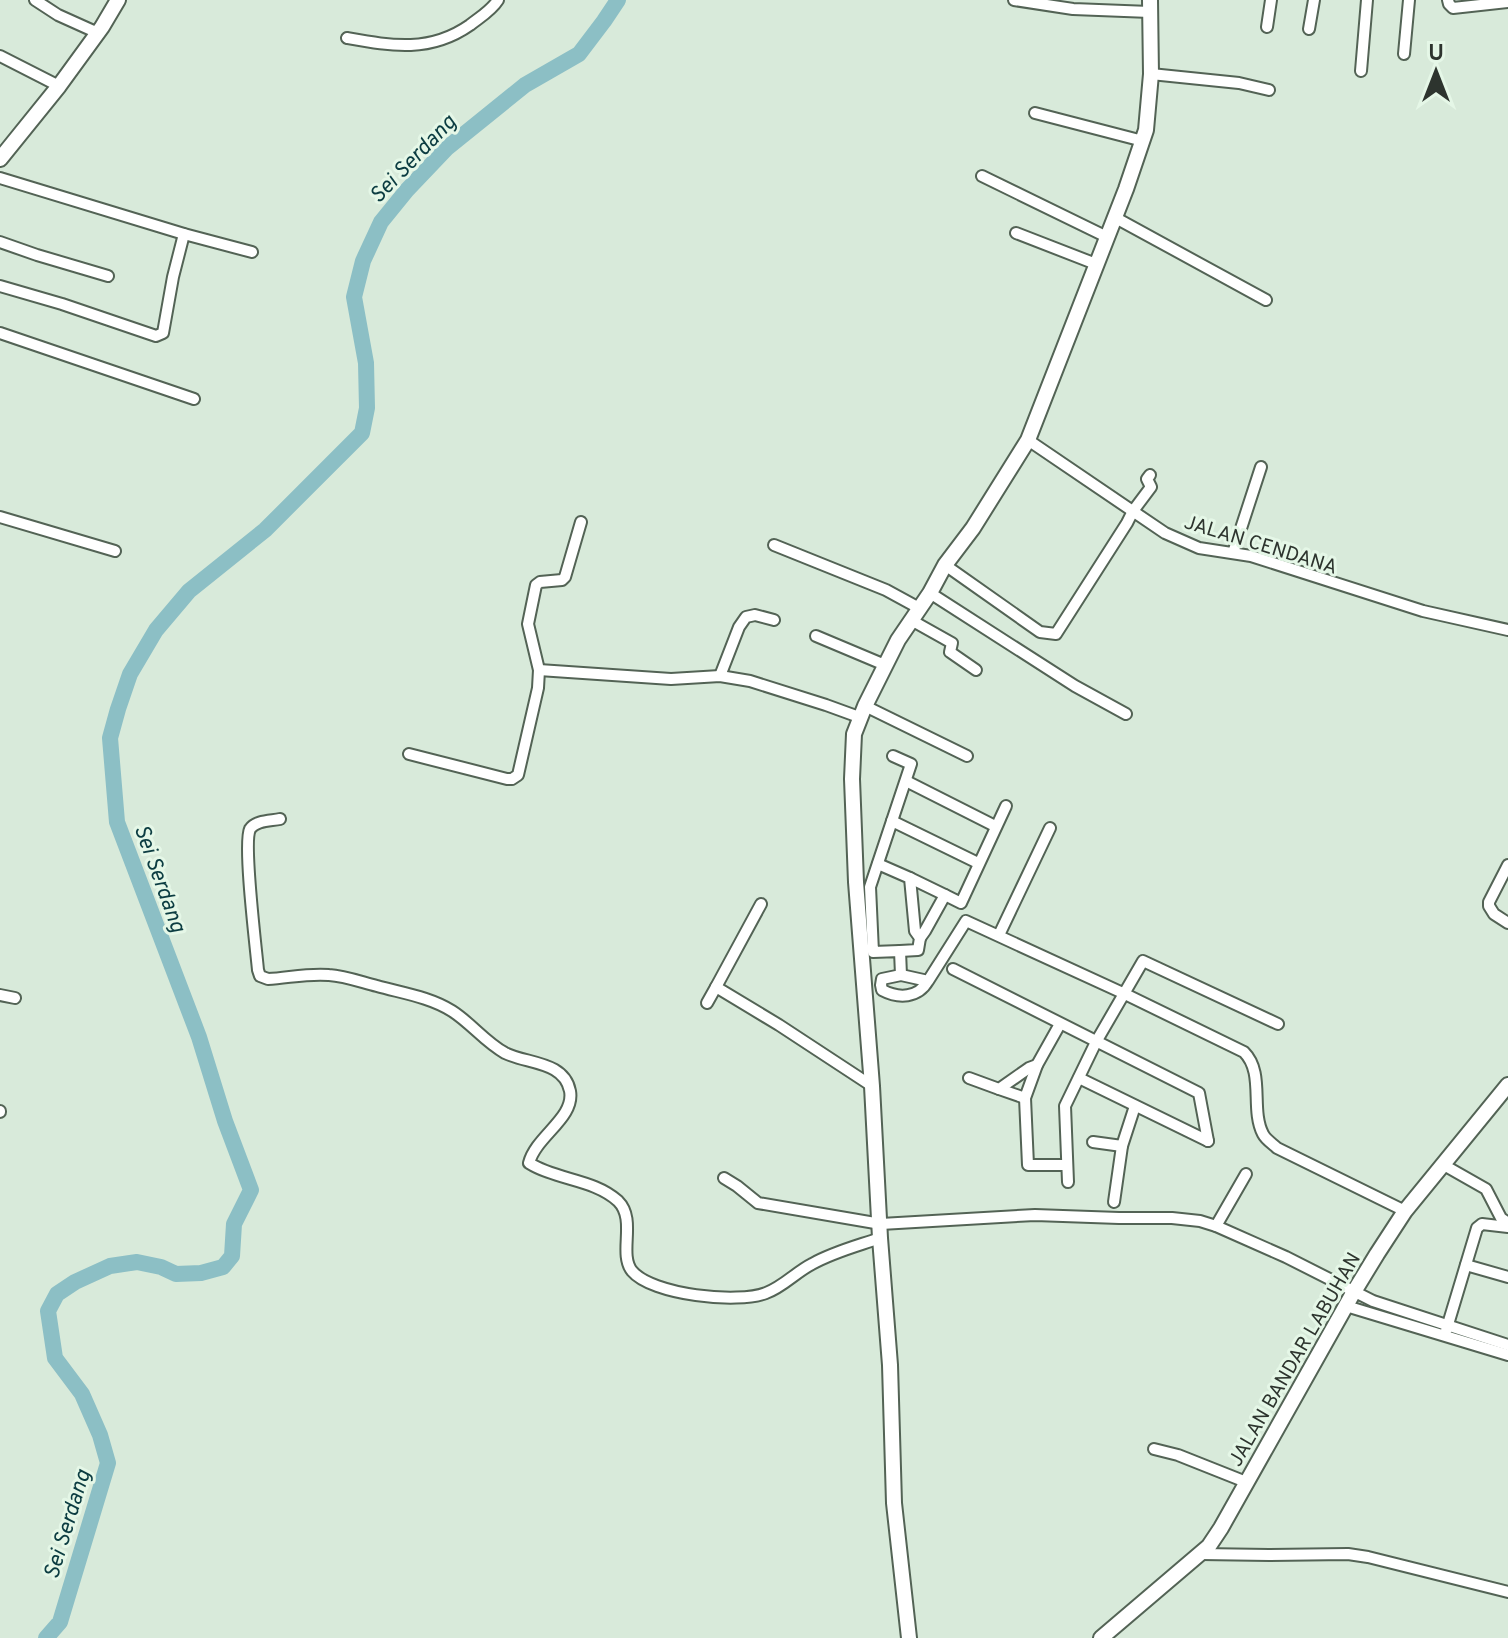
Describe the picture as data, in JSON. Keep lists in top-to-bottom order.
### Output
{
  "streets": {
    "street": ["JALAN CENDANA", "JALAN BANDAR LABUHAN"]
  },
  "water": ["Sei Serdang"],
  "north": "top"
}
